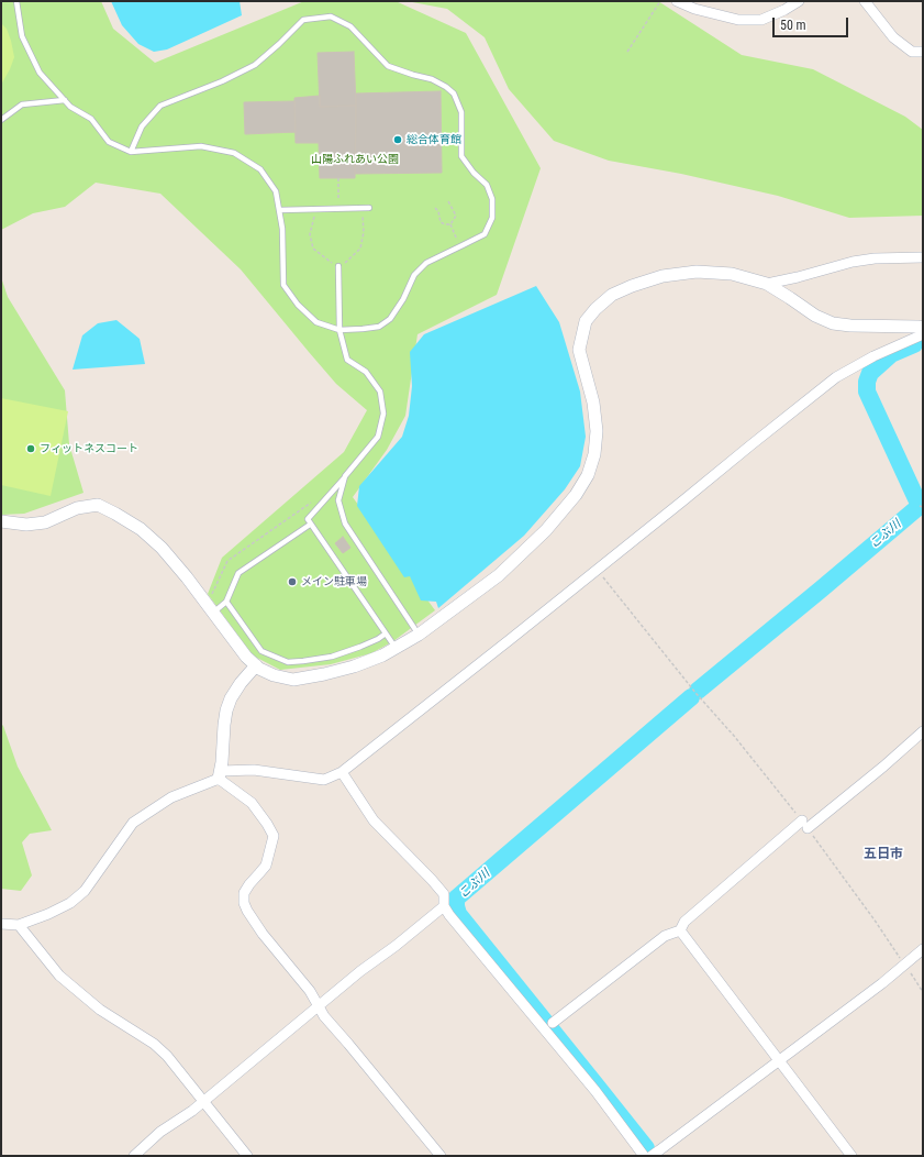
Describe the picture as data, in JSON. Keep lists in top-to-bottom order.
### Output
{
  "districts": ["五日市"],
  "water": ["こぶ川"],
  "parks": ["山陽ふれあい公園"],
  "places": ["総合体育館", "フィットネスコート", "メイン駐車場"],
  "scale_bar": "50 m"
}
